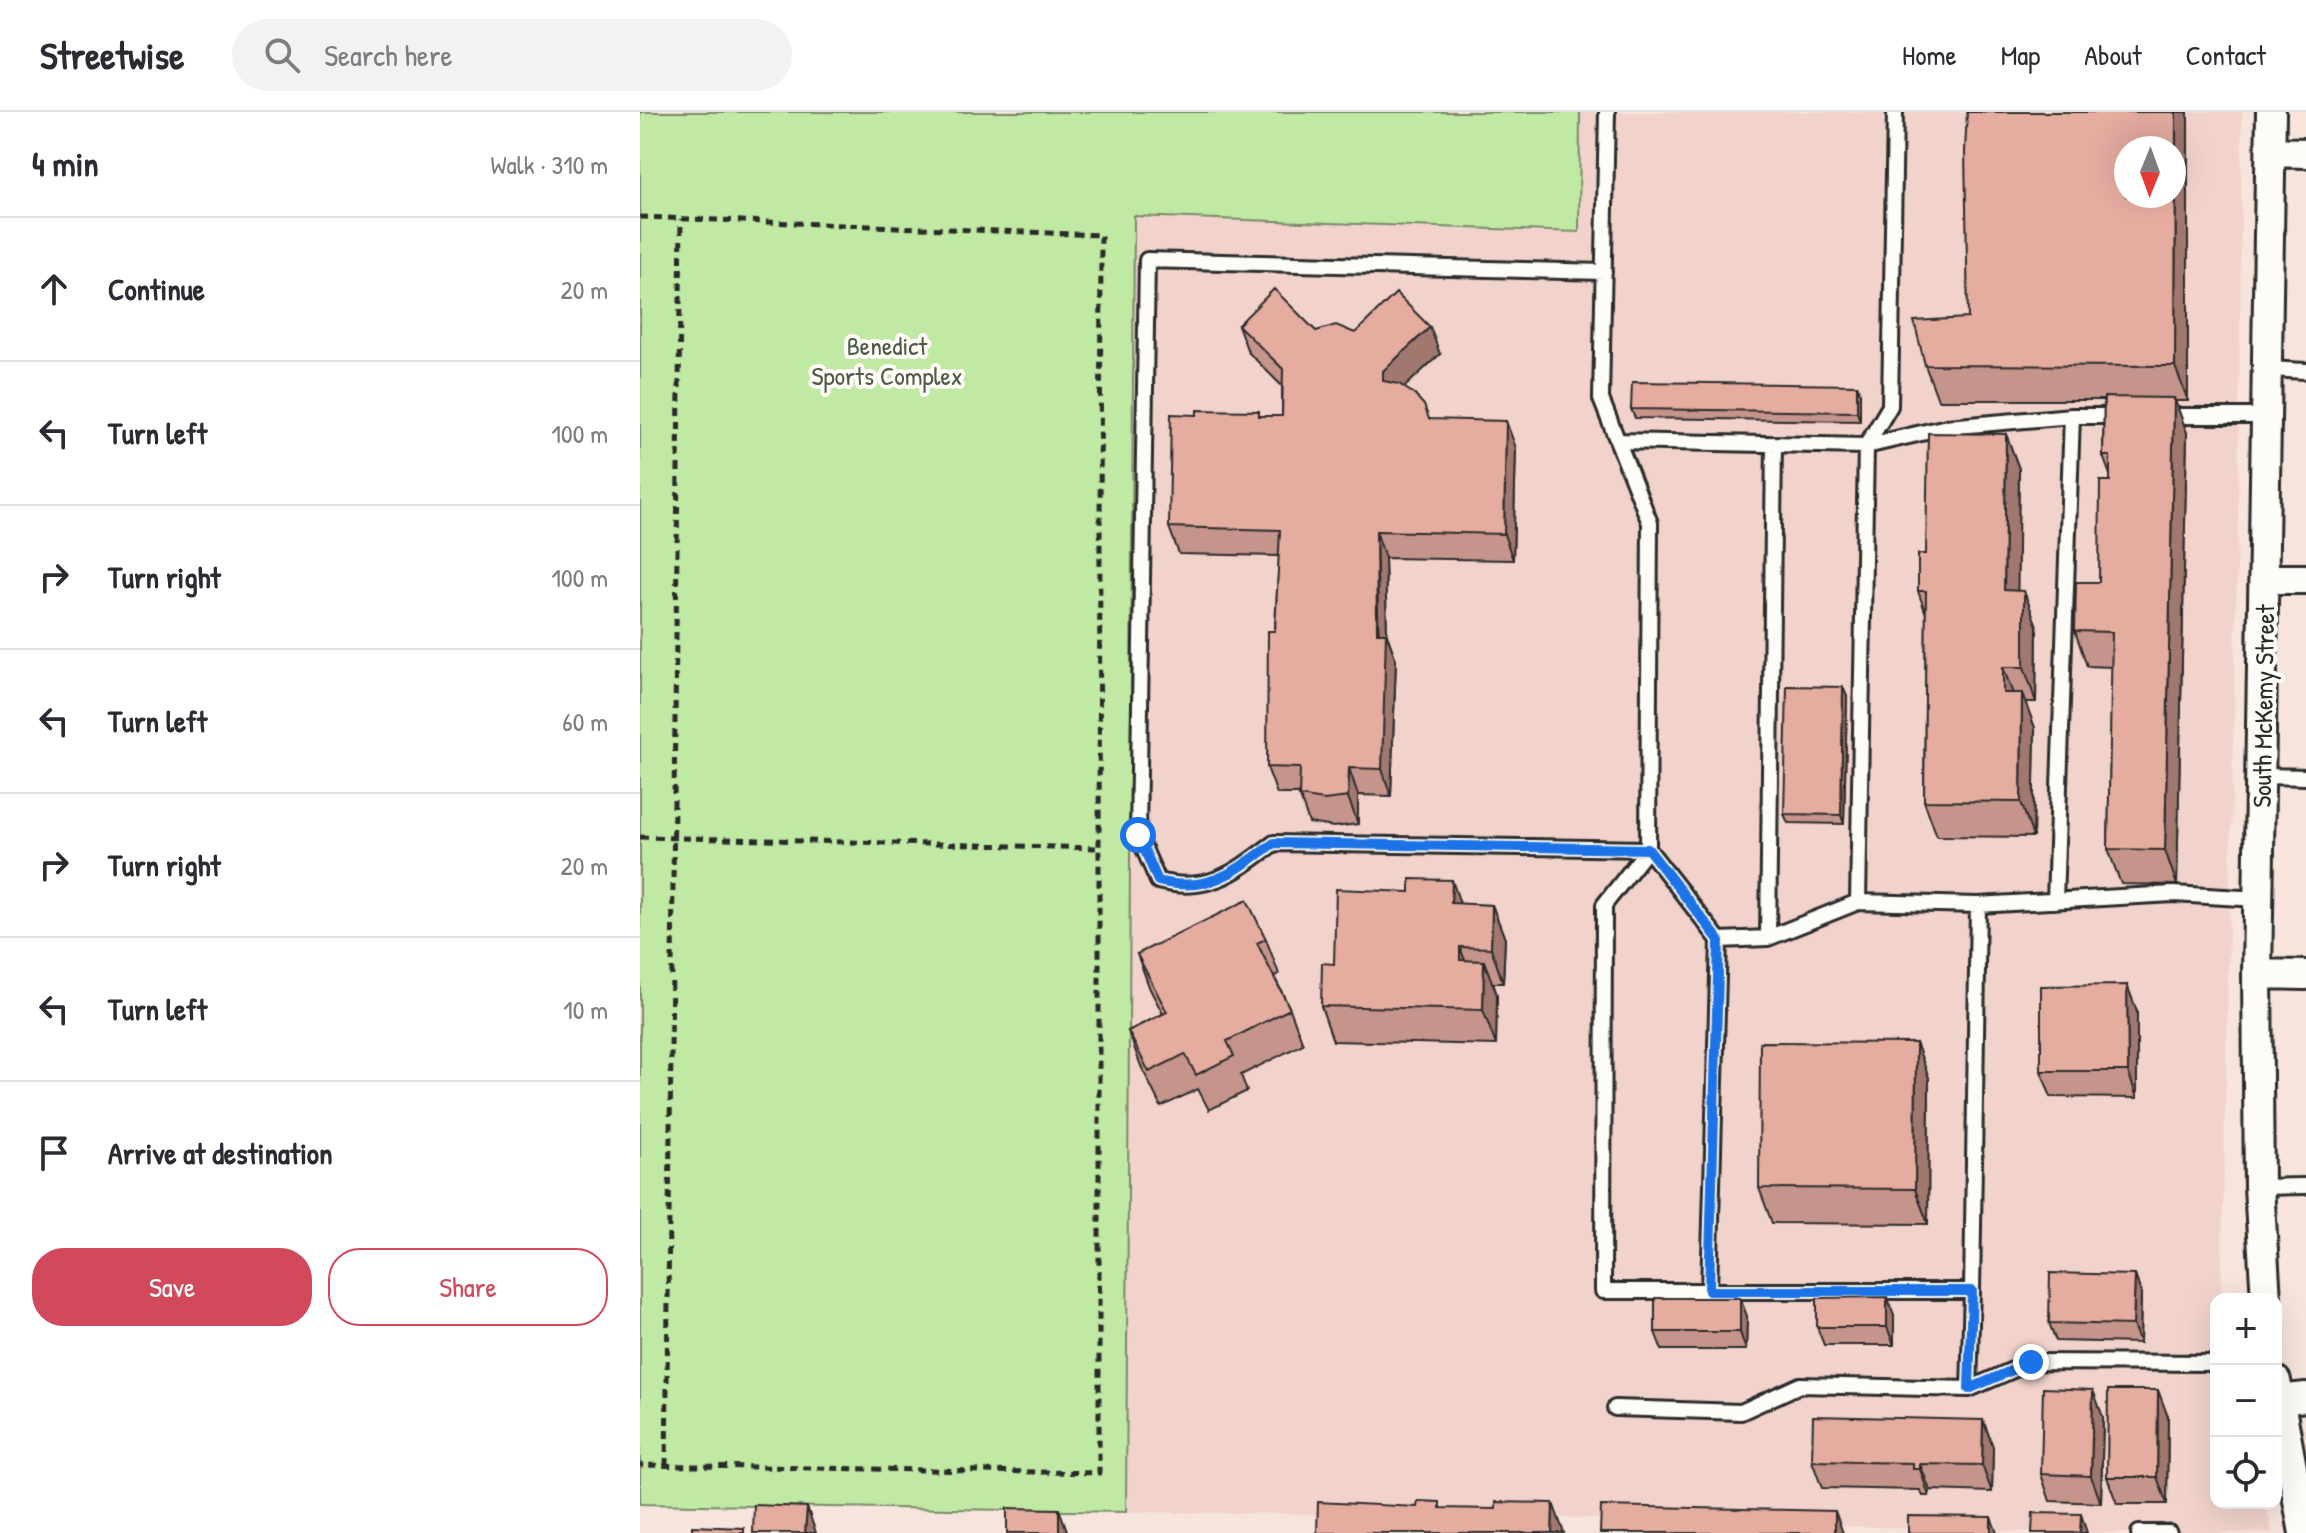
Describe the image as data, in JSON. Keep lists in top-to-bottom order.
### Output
{
  "streets": {
    "street": ["South McKemy Street"]
  },
  "parks": ["Benedict Sports Complex"],
  "north": "bottom",
  "page": {
    "header": "Streetwise",
    "search": "Search here",
    "nav": [
      "Home",
      "Map",
      "About",
      "Contact"
    ],
    "heading": ["4 min", "Walk · 310 m"],
    "list": [
      ["Continue", "20 m"],
      ["Turn left", "100 m"],
      ["Turn right", "100 m"],
      ["Turn left", "60 m"],
      ["Turn right", "20 m"],
      ["Turn left", "10 m"],
      "Arrive at destination"
    ],
    "buttons": ["Save", "Share"],
    "map_buttons": ["+", "−"]
  }
}
